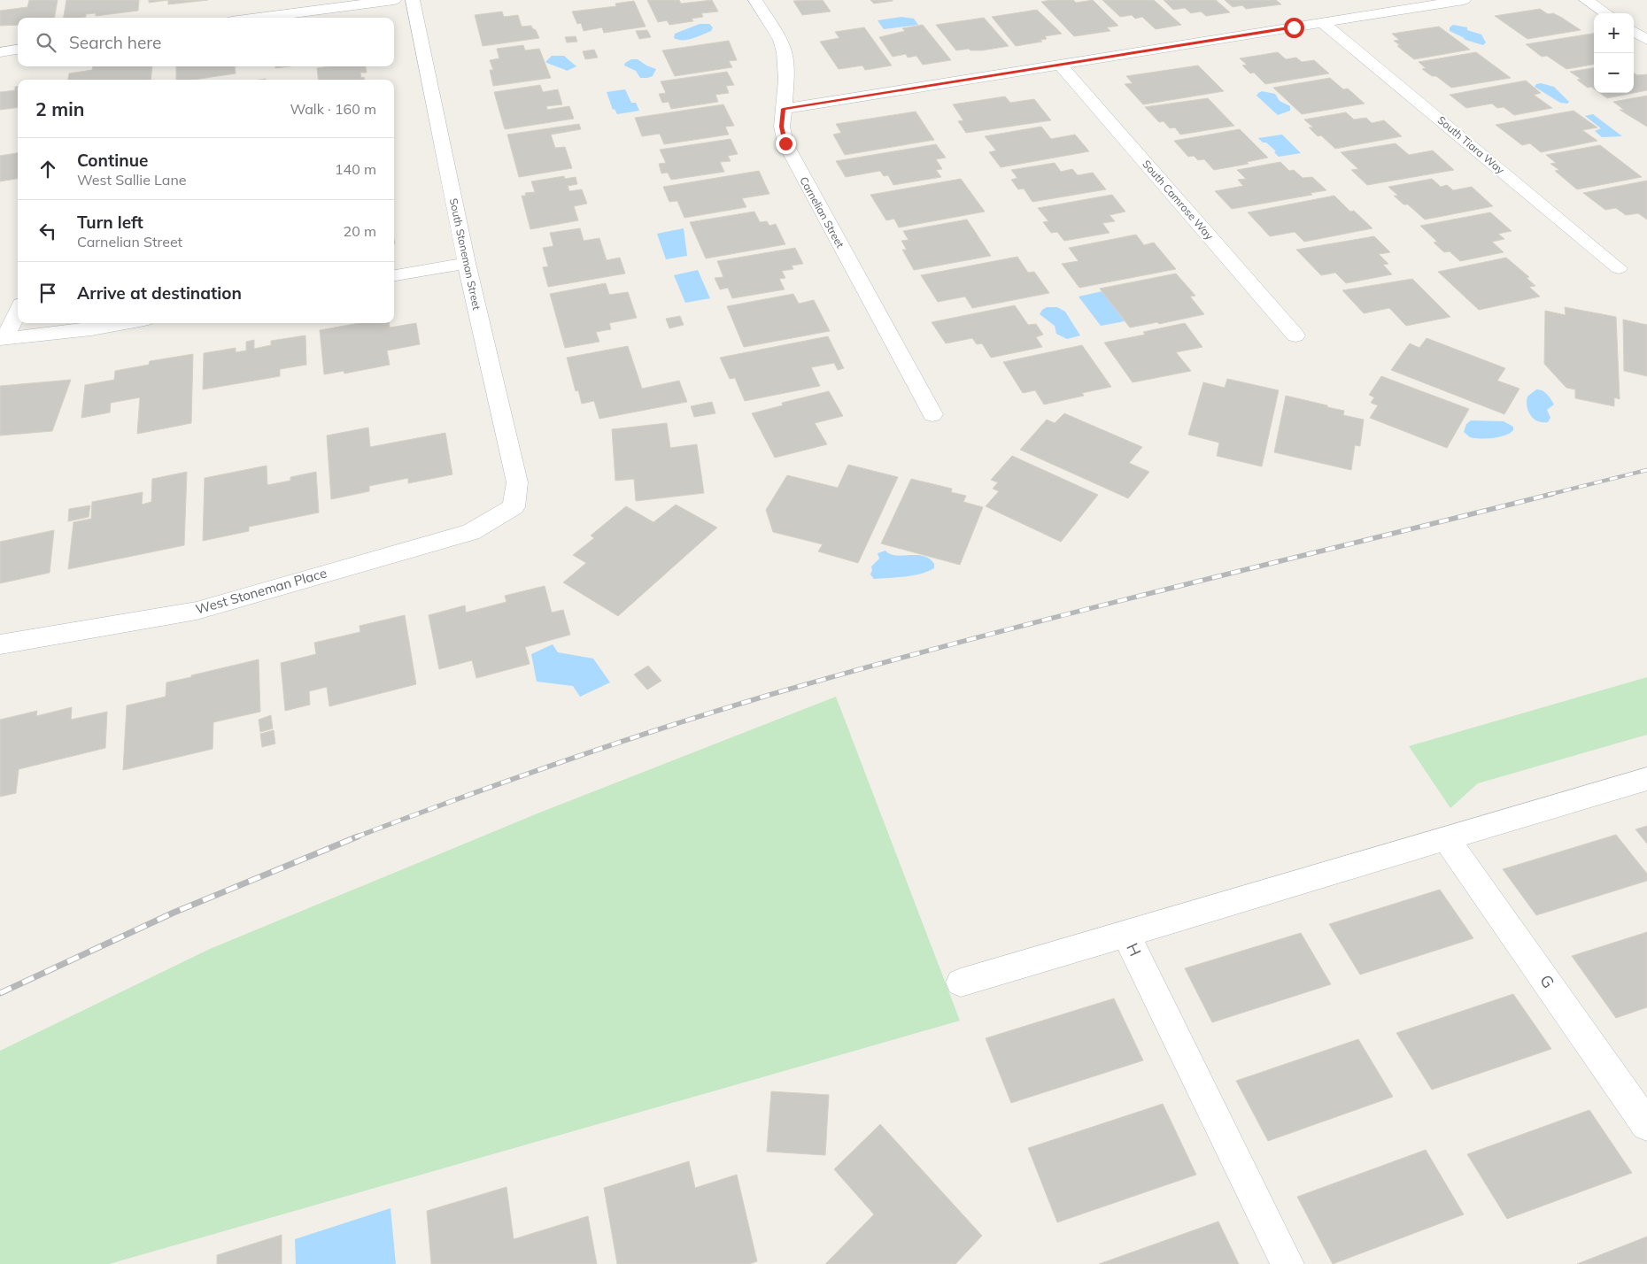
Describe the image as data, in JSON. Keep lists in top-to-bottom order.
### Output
{
  "streets": {
    "street": [
      "South Tiara Way",
      "South Camrose Way",
      "Carnelian Street",
      "South Stoneman Street",
      "West Stoneman Place",
      "H",
      "G"
    ]
  },
  "crossings": [
    ["South Stoneman Street", "West Stoneman Place"],
    ["H", "G"]
  ],
  "page": {
    "map_buttons": ["+", "−"],
    "search": "Search here",
    "heading": ["2 min", "Walk · 160 m"],
    "list": [
      ["Continue", "West Sallie Lane", "140 m"],
      ["Turn left", "Carnelian Street", "20 m"],
      "Arrive at destination"
    ]
  }
}
